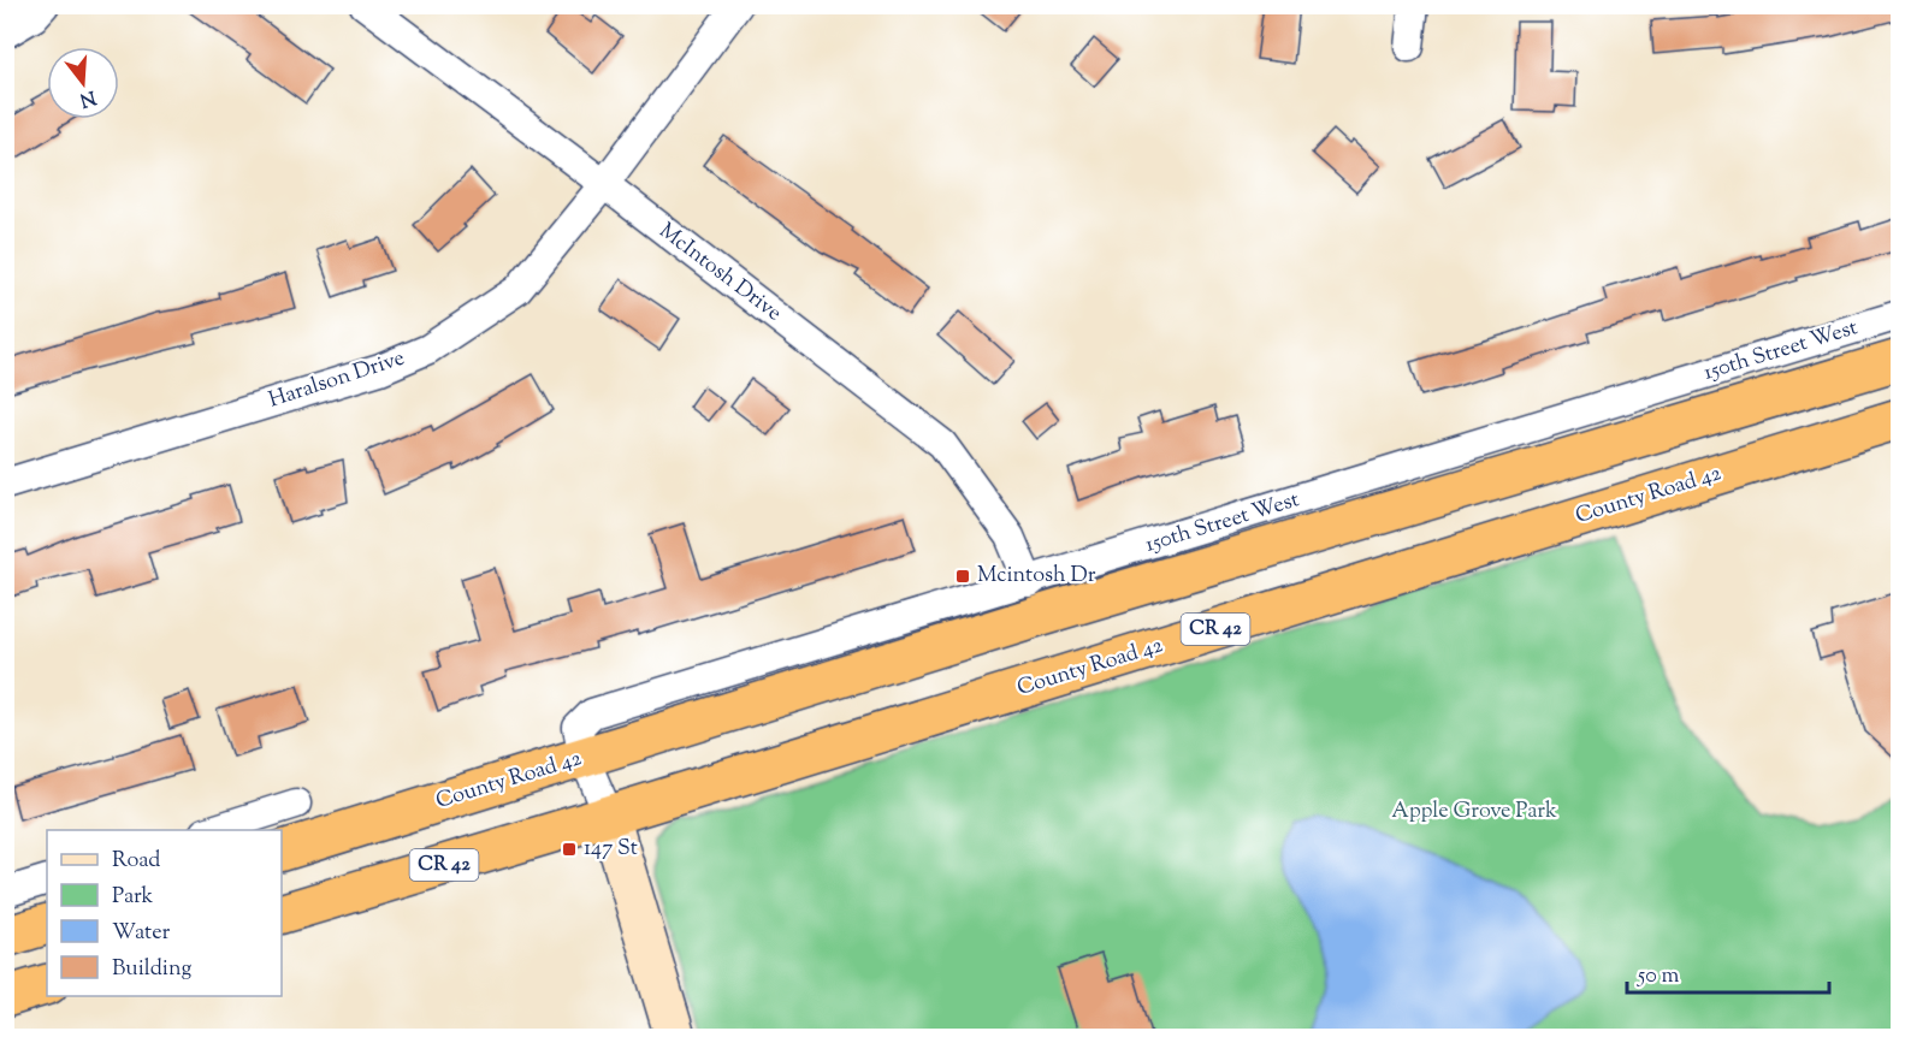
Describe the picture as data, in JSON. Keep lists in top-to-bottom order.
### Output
{
  "streets": {
    "highway": ["County Road 42", "CR 42"],
    "street": ["McIntosh Drive", "150th Street West", "Haralson Drive"]
  },
  "crossings": [
    ["McIntosh Drive", "150th Street West"],
    ["McIntosh Drive", "Haralson Drive"],
    ["150th Street West", "County Road 42"]
  ],
  "parks": ["Apple Grove Park"],
  "places": {
    "transit": ["Mcintosh Dr", "147 St"]
  },
  "legend": [
    "Road",
    "Park",
    "Water",
    "Building"
  ],
  "scale_bar": "50 m",
  "north": "bottom"
}
